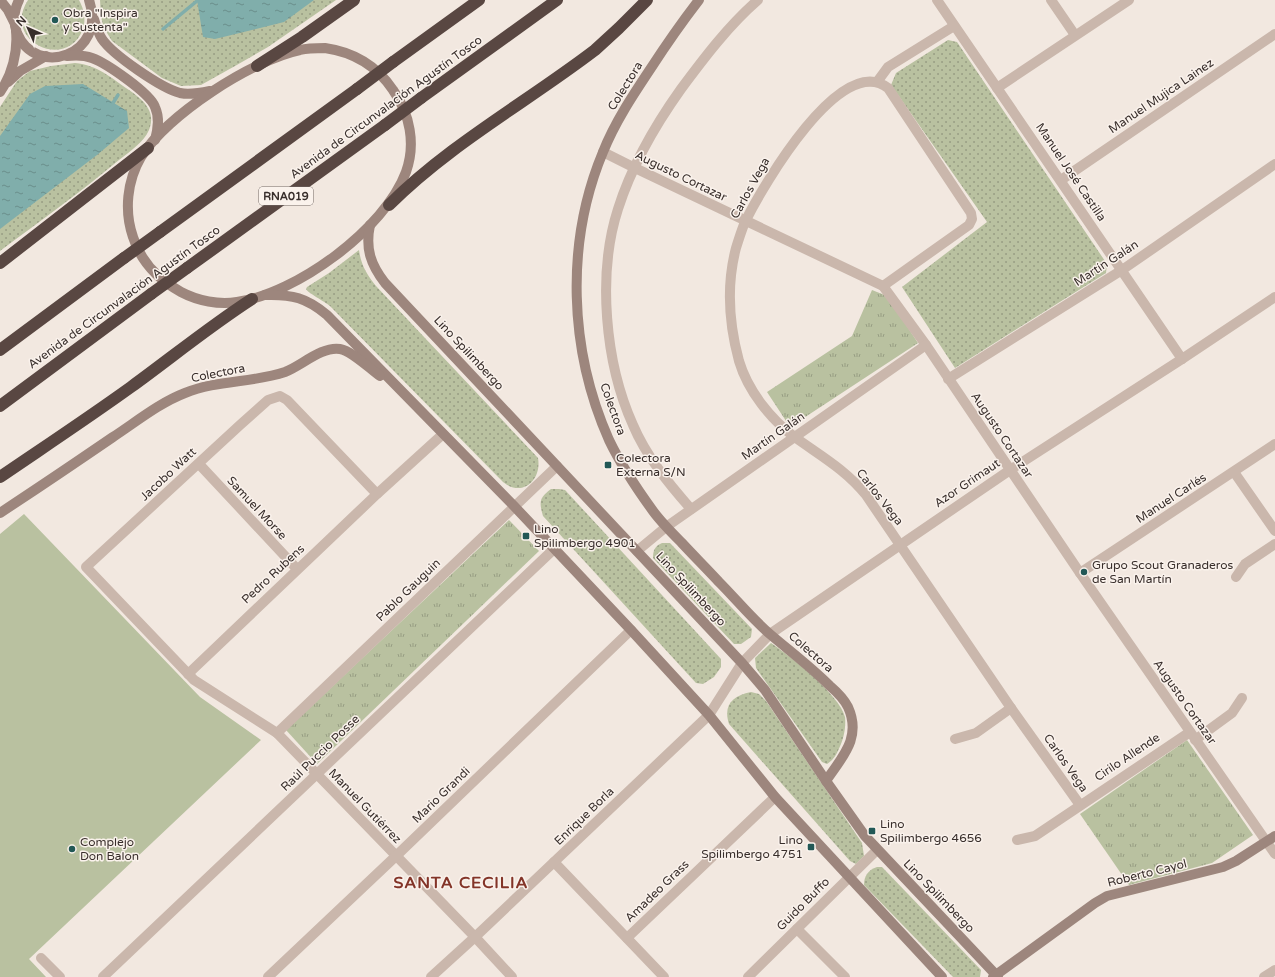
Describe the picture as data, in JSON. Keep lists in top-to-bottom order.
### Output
{
  "streets": {
    "highway": ["Avenida de Circunvalación Agustín Tosco", "RNA019"],
    "main road": ["Colectora", "Lino Spilimbergo", "Roberto Cayol"],
    "street": [
      "Manuel Mujica Lainez",
      "Manuel José Castilla",
      "Augusto Cortazar",
      "Carlos Vega",
      "Martín Galán",
      "Jacobo Watt",
      "Azor Grimaut",
      "Manuel Carlés",
      "Samuel Morse",
      "Pedro Rubens",
      "Pablo Gauguin",
      "Raúl Puccio Posse",
      "Cirilo Allende",
      "Mario Grandi",
      "Manuel Gutiérrez",
      "Enrique Borla",
      "Amadeo Grass",
      "Guido Buffo"
    ]
  },
  "crossings": [
    ["Colectora", "Augusto Cortazar"],
    ["Colectora", "Martín Galán"],
    ["Colectora", "Lino Spilimbergo"],
    ["Colectora", "Azor Grimaut"],
    ["Manuel Mujica Lainez", "Manuel José Castilla"],
    ["Manuel José Castilla", "Martín Galán"],
    ["Manuel José Castilla", "Azor Grimaut"],
    ["Augusto Cortazar", "Carlos Vega"],
    ["Augusto Cortazar", "Martín Galán"],
    ["Augusto Cortazar", "Azor Grimaut"],
    ["Augusto Cortazar", "Manuel Carlés"],
    ["Augusto Cortazar", "Cirilo Allende"],
    ["Augusto Cortazar", "Roberto Cayol"],
    ["Carlos Vega", "Martín Galán"],
    ["Carlos Vega", "Azor Grimaut"],
    ["Carlos Vega", "Cirilo Allende"],
    ["Martín Galán", "Lino Spilimbergo"],
    ["Lino Spilimbergo", "Azor Grimaut"],
    ["Lino Spilimbergo", "Pablo Gauguin"],
    ["Lino Spilimbergo", "Enrique Borla"],
    ["Lino Spilimbergo", "Roberto Cayol"],
    ["Lino Spilimbergo", "Guido Buffo"],
    ["Jacobo Watt", "Samuel Morse"],
    ["Jacobo Watt", "Pedro Rubens"],
    ["Jacobo Watt", "Manuel Gutiérrez"],
    ["Azor Grimaut", "Enrique Borla"],
    ["Samuel Morse", "Pedro Rubens"],
    ["Pedro Rubens", "Manuel Gutiérrez"],
    ["Pablo Gauguin", "Manuel Gutiérrez"],
    ["Raúl Puccio Posse", "Manuel Gutiérrez"],
    ["Mario Grandi", "Manuel Gutiérrez"],
    ["Manuel Gutiérrez", "Enrique Borla"]
  ],
  "districts": ["SANTA CECILIA"],
  "places": {
    "other": ["Obra \"Inspira y Sustenta\"", "Grupo Scout Granaderos de San Martín", "Complejo Don Balon"],
    "transit": [
      "Colectora Externa S/N",
      "Lino Spilimbergo 4901",
      "Lino Spilimbergo 4656",
      "Lino Spilimbergo 4751"
    ]
  },
  "north": "top left"
}
